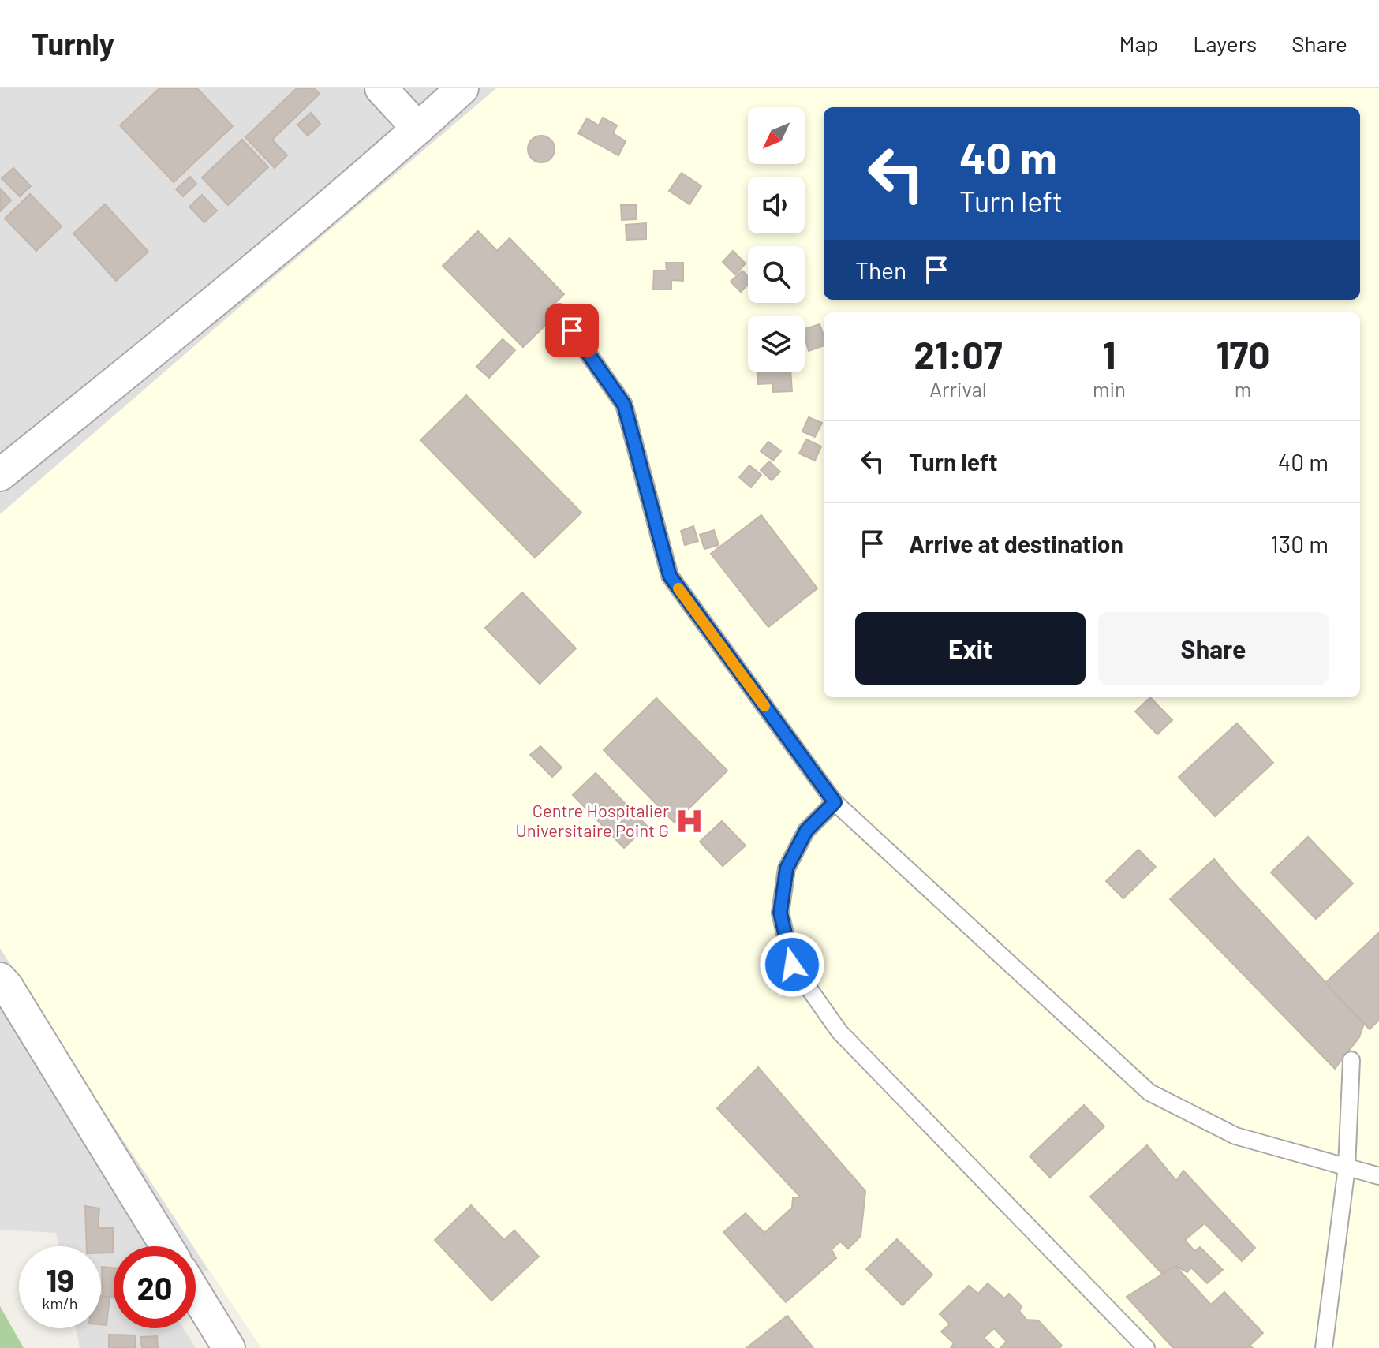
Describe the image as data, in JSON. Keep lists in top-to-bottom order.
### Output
{
  "places": {
    "hospital": ["Centre Hospitalier Universitaire Point G"]
  },
  "north": "bottom left",
  "page": {
    "header": "Turnly",
    "nav": ["Map", "Layers", "Share"],
    "turn": ["40 m", "Turn left"],
    "then": "Then",
    "eta": [
      "21:07",
      "Arrival",
      "1",
      "min",
      "170",
      "m"
    ],
    "list": [
      {
        "name": "Turn left",
        "value": "40 m"
      },
      {
        "name": "Arrive at destination",
        "value": "130 m"
      }
    ],
    "buttons": ["Exit", "Share"],
    "speed": "19 km/h",
    "limit": "20"
  }
}
